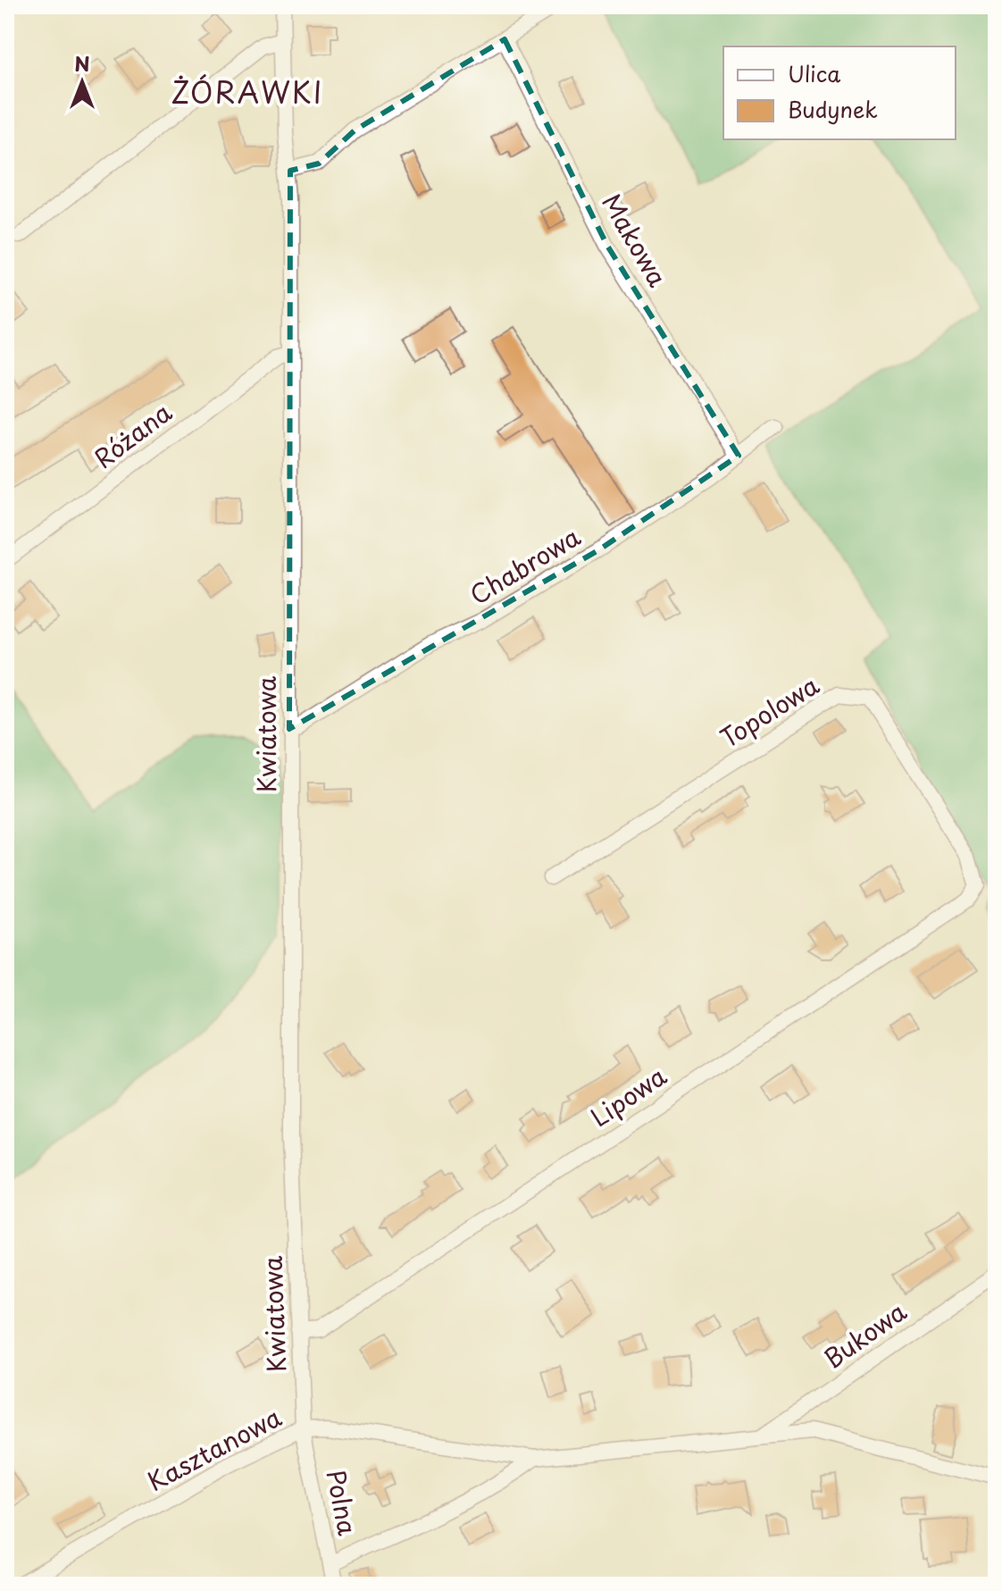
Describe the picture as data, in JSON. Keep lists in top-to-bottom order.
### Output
{
  "streets": {
    "street": [
      "Makowa",
      "Różana",
      "Chabrowa",
      "Topolowa",
      "Kwiatowa",
      "Lipowa",
      "Bukowa",
      "Kasztanowa",
      "Polna"
    ]
  },
  "crossings": [
    ["Makowa", "Chabrowa"],
    ["Różana", "Kwiatowa"],
    ["Chabrowa", "Kwiatowa"],
    ["Topolowa", "Lipowa"],
    ["Kwiatowa", "Lipowa"],
    ["Kwiatowa", "Kasztanowa"],
    ["Kwiatowa", "Polna"],
    ["Bukowa", "Kasztanowa"],
    ["Kasztanowa", "Polna"]
  ],
  "districts": ["ŻÓRAWKI"],
  "legend": ["Ulica", "Budynek"],
  "north": "top"
}
